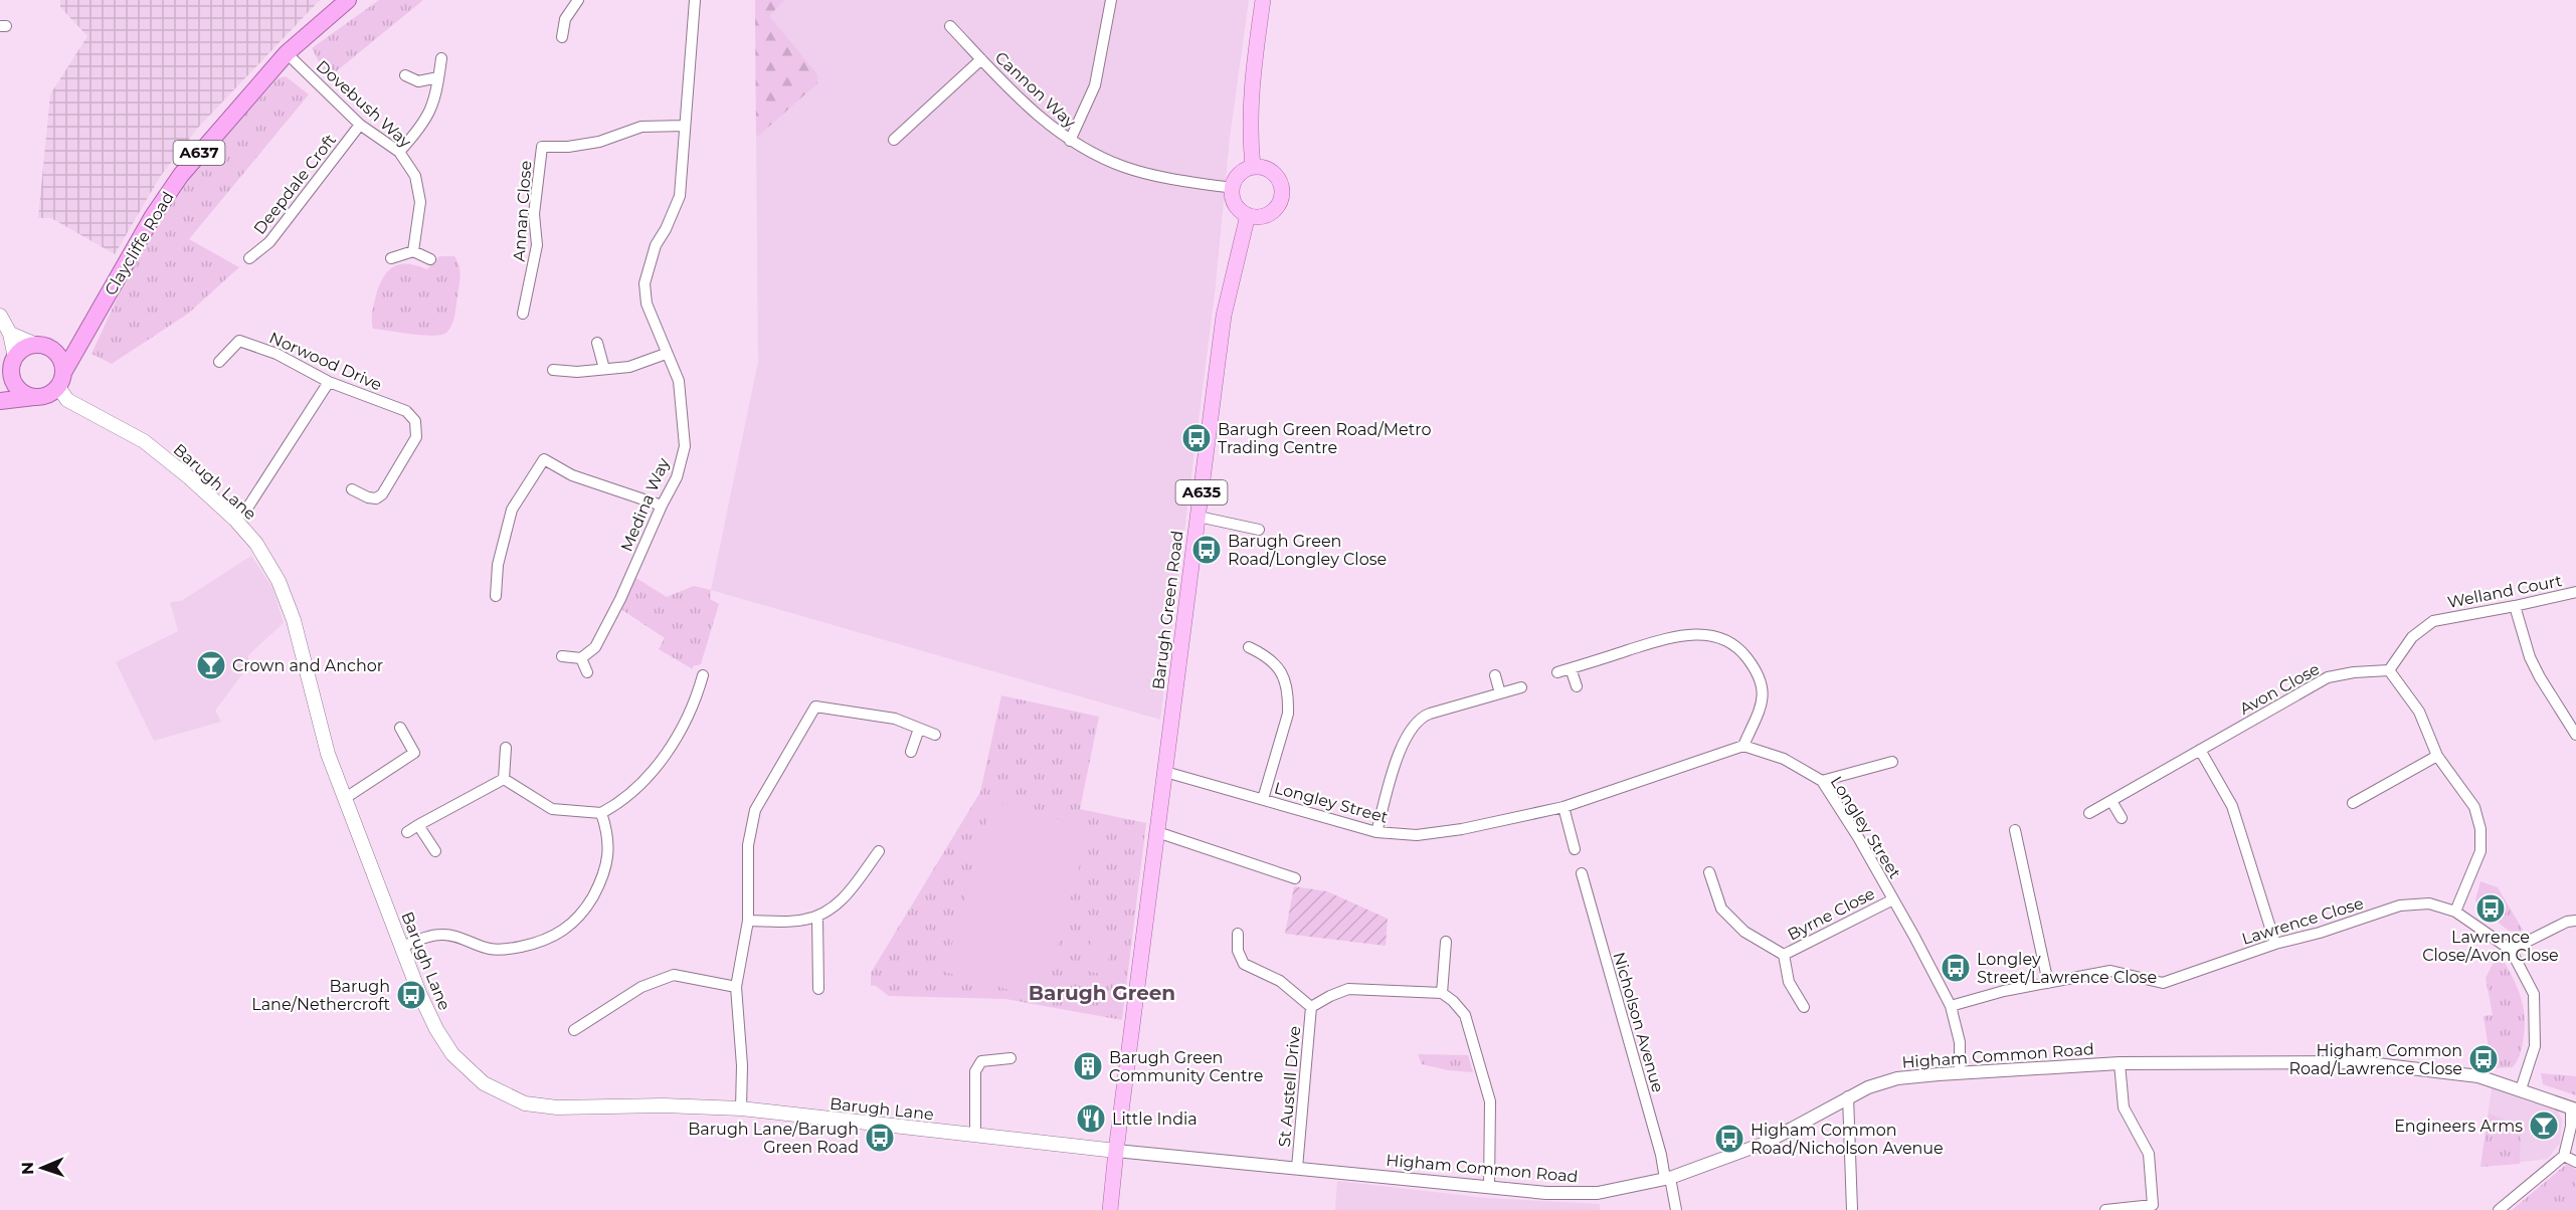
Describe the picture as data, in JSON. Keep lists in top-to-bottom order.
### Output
{
  "streets": {
    "highway": ["A637", "Claycliffe Road"],
    "main road": ["Barugh Lane", "A635", "Barugh Green Road"],
    "street": [
      "Cannon Way",
      "Dovebush Way",
      "Deepdale Croft",
      "Annan Close",
      "Norwood Drive",
      "Medina Way",
      "Welland Court",
      "Avon Close",
      "Longley Street",
      "Byrne Close",
      "Lawrence Close",
      "Nicholson Avenue",
      "Higham Common Road",
      "St Austell Drive"
    ]
  },
  "crossings": [
    ["Cannon Way", "Barugh Green Road"],
    ["Dovebush Way", "Deepdale Croft"],
    ["Dovebush Way", "Claycliffe Road"],
    ["Annan Close", "Medina Way"],
    ["Claycliffe Road", "Barugh Lane"],
    ["Barugh Lane", "A635"],
    ["Barugh Lane", "Barugh Green Road"],
    ["Barugh Lane", "Higham Common Road"],
    ["A635", "Barugh Green Road"],
    ["A635", "Higham Common Road"],
    ["Welland Court", "Avon Close"],
    ["Barugh Green Road", "Longley Street"],
    ["Barugh Green Road", "Higham Common Road"],
    ["Longley Street", "Byrne Close"],
    ["Longley Street", "Lawrence Close"],
    ["Longley Street", "Higham Common Road"],
    ["Lawrence Close", "Higham Common Road"],
    ["Nicholson Avenue", "Higham Common Road"],
    ["Higham Common Road", "St Austell Drive"]
  ],
  "districts": ["Barugh Green"],
  "places": {
    "bus stop": [
      "Barugh Green Road/Metro Trading Centre",
      "Barugh Green Road/Longley Close",
      "Lawrence Close/Avon Close",
      "Longley Street/Lawrence Close",
      "Barugh Lane/Nethercroft",
      "Higham Common Road/Lawrence Close",
      "Barugh Lane/Barugh Green Road",
      "Higham Common Road/Nicholson Avenue"
    ],
    "bar": ["Crown and Anchor", "Engineers Arms"],
    "building": ["Barugh Green Community Centre"],
    "restaurant": ["Little India"]
  },
  "north": "left"
}
